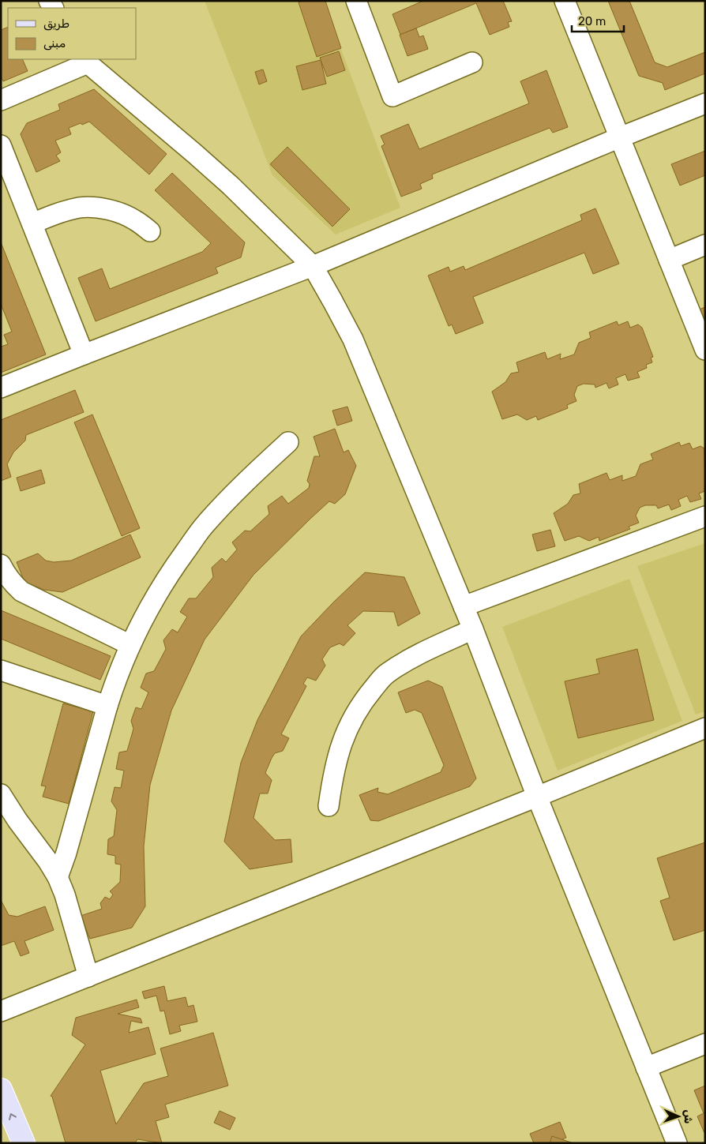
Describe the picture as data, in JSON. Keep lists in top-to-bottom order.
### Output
{
  "legend": ["طريق", "مبنى"],
  "scale_bar": "20 m",
  "north": "right"
}
